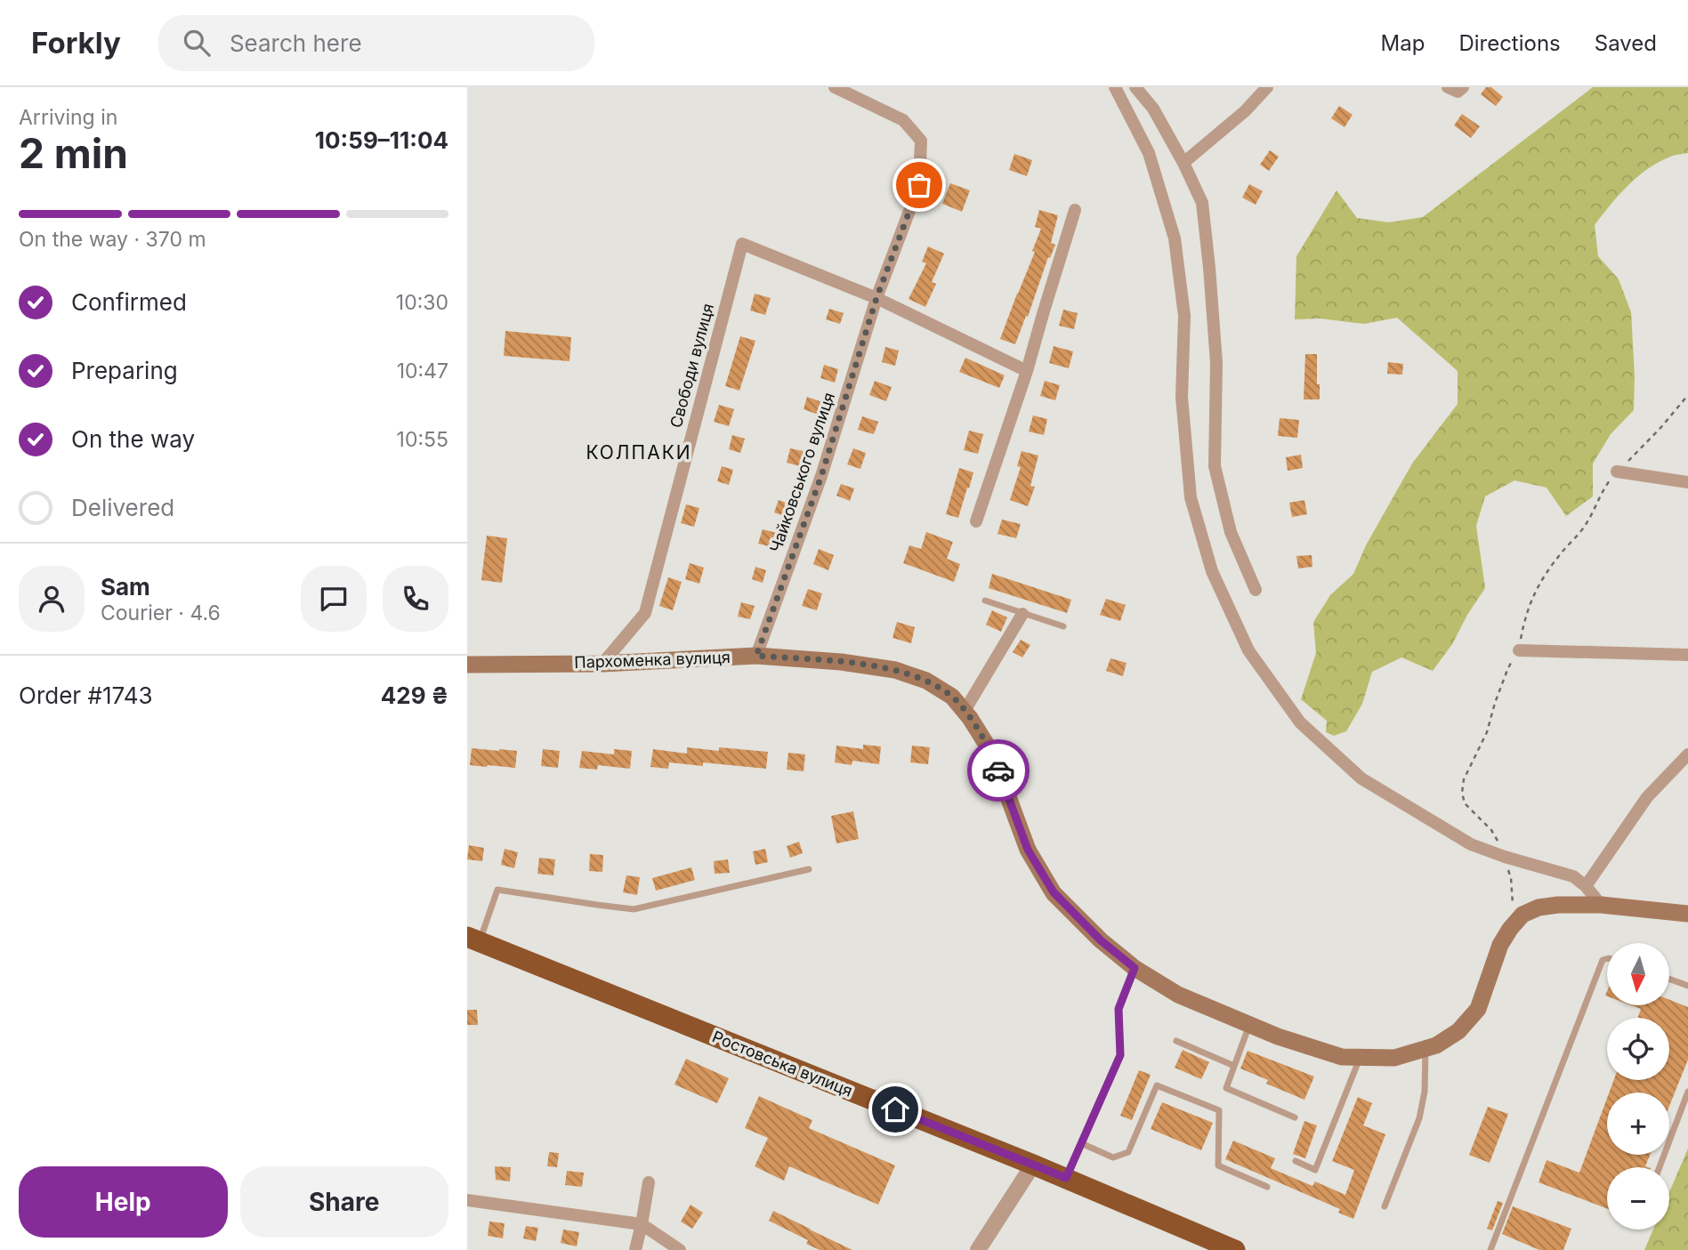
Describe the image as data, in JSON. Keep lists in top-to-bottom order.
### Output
{
  "streets": {
    "highway": ["Ростовська вулиця"],
    "main road": ["Пархоменка вулиця"],
    "street": ["Свободи вулиця", "Чайковського вулиця"]
  },
  "crossings": [
    ["Свободи вулиця", "Чайковського вулиця"],
    ["Свободи вулиця", "Пархоменка вулиця"],
    ["Чайковського вулиця", "Пархоменка вулиця"]
  ],
  "districts": ["КОЛПАКИ"],
  "north": "bottom",
  "page": {
    "header": "Forkly",
    "search": "Search here",
    "nav": ["Map", "Directions", "Saved"],
    "heading": ["2 min", "Arriving in", "10:59–11:04"],
    "panel": [
      "Sam",
      "Courier · 4.6",
      "Order #1743",
      "429 ₴"
    ],
    "bar": "On the way · 370 m",
    "list": [
      ["Confirmed", "10:30"],
      ["Preparing", "10:47"],
      ["On the way", "10:55"],
      "Delivered"
    ],
    "map_buttons": ["+", "−"],
    "buttons": ["Help", "Share"]
  }
}
